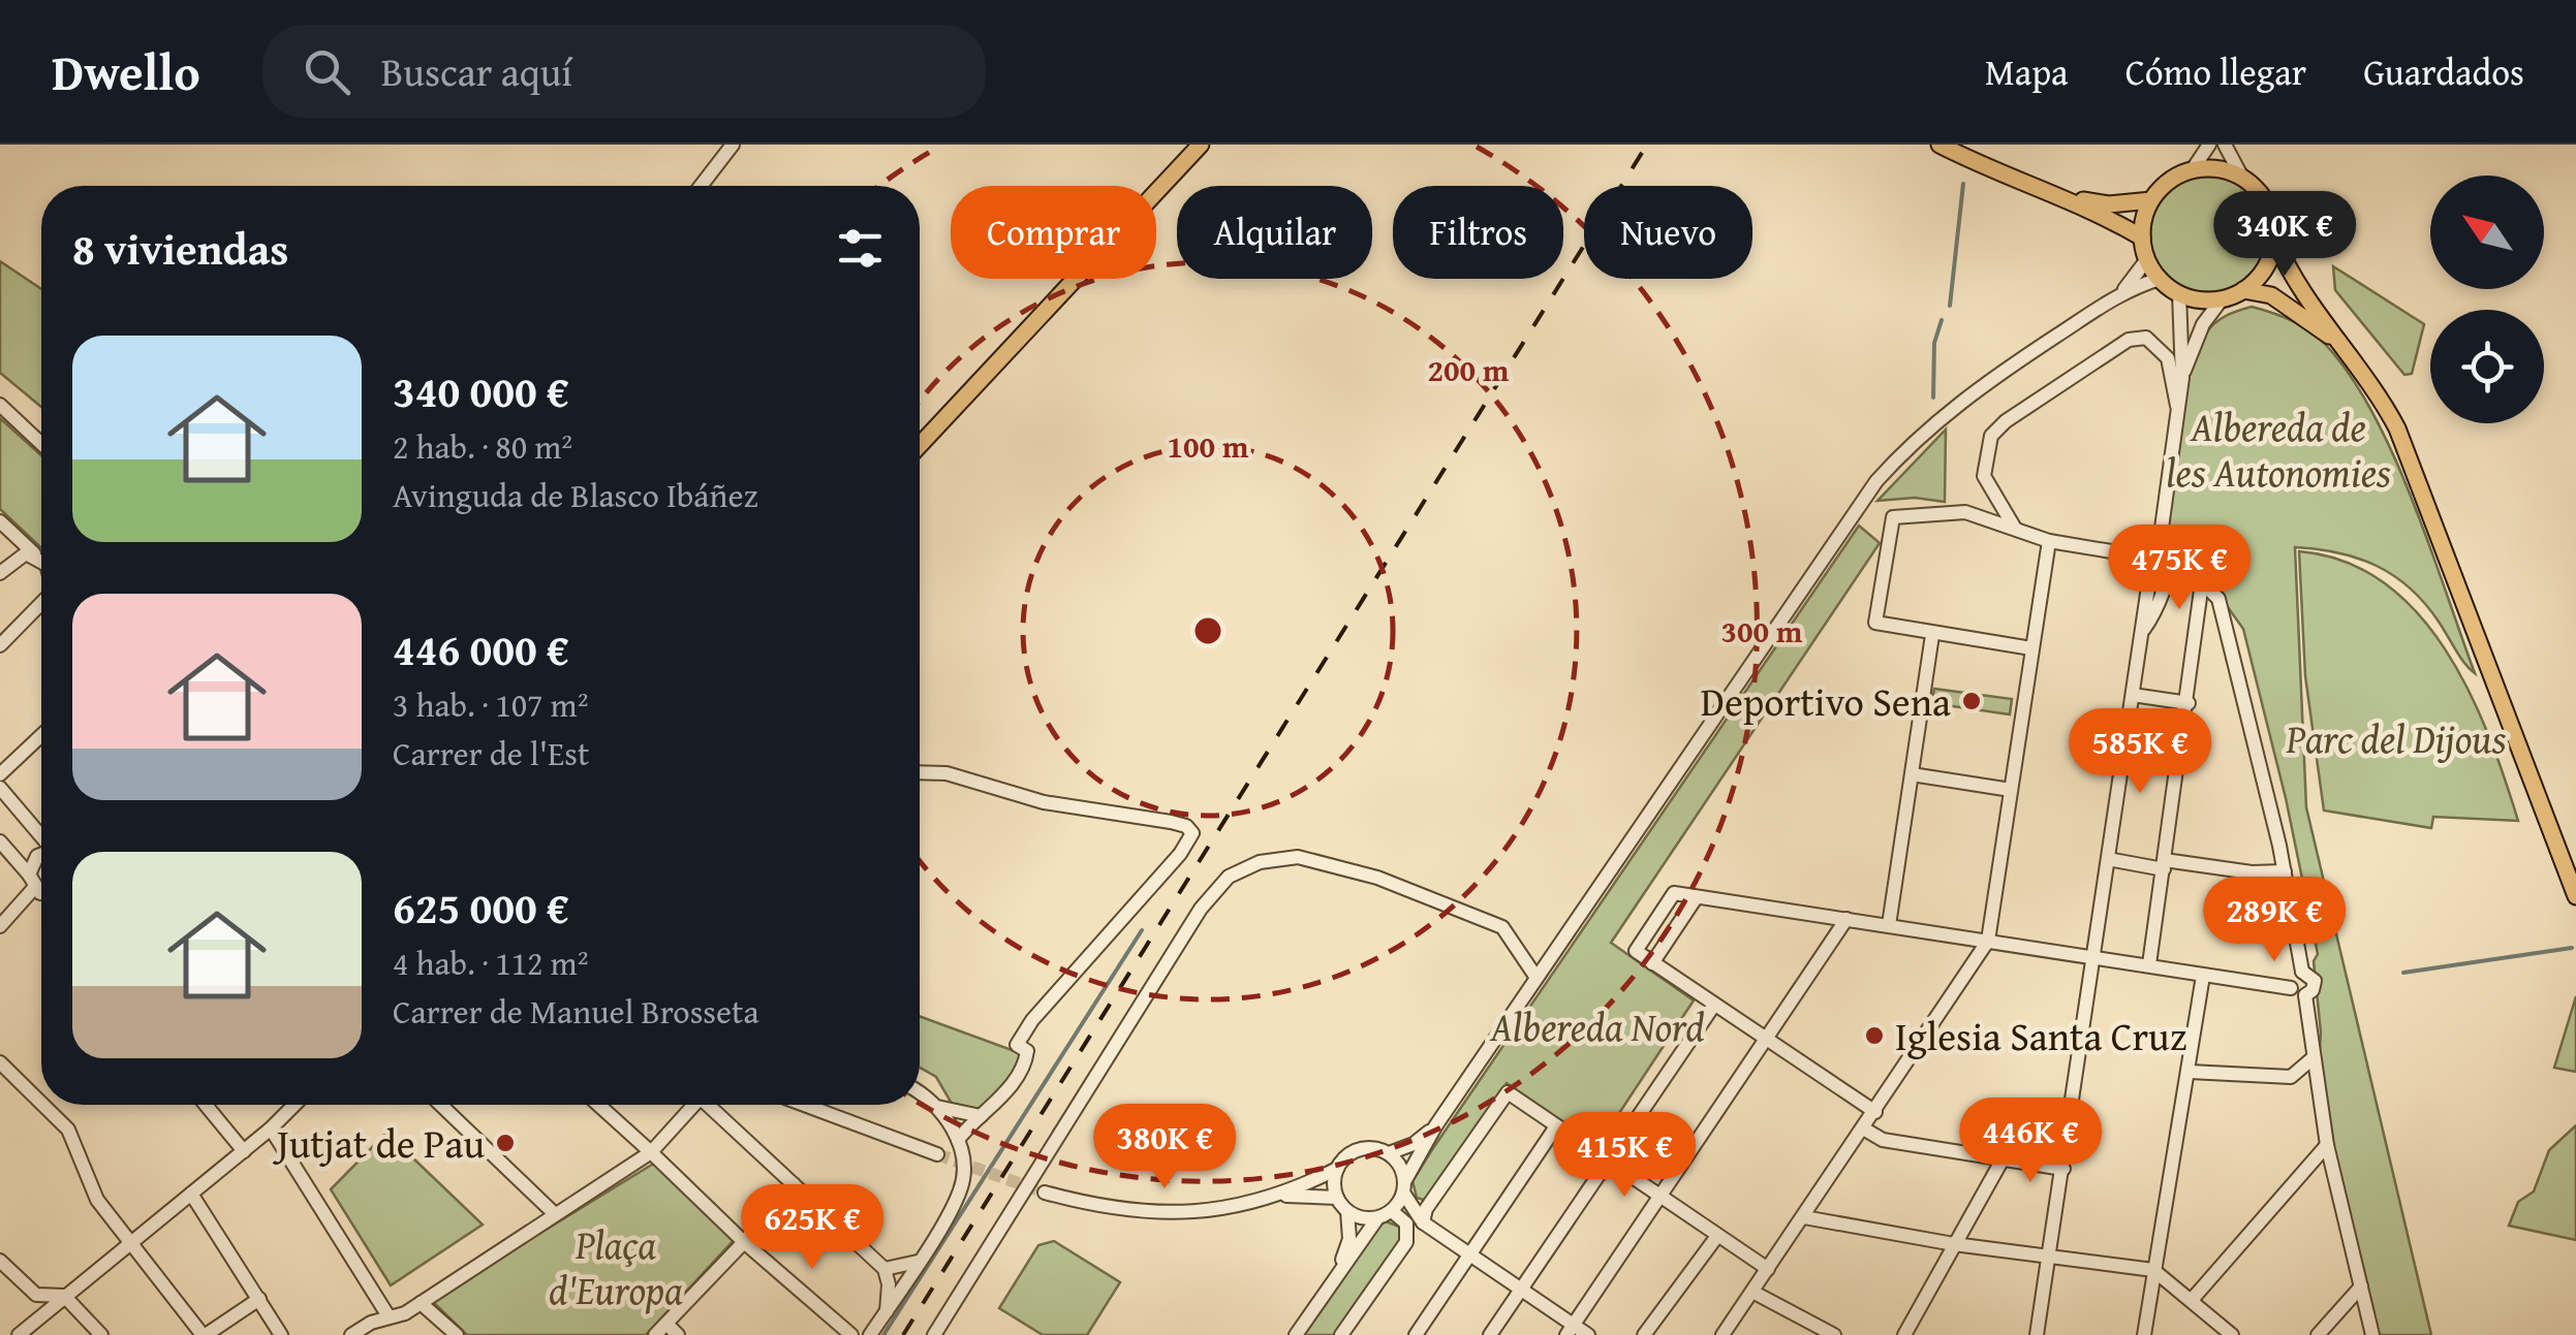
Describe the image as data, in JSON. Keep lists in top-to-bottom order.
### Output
{
  "parks": [
    "Albereda de les Autonomies",
    "Parc del Dijous",
    "Albereda Nord",
    "Plaça d'Europa"
  ],
  "places": ["Deportivo Sena", "Iglesia Santa Cruz", "Jutjat de Pau"],
  "north": "top left",
  "page": {
    "header": "Dwello",
    "search": "Buscar aquí",
    "nav": ["Mapa", "Cómo llegar", "Guardados"],
    "chip": [
      "Comprar",
      "Alquilar",
      "Filtros",
      "Nuevo"
    ],
    "heading": "8 viviendas",
    "price": [
      "340K €",
      "475K €",
      "585K €",
      "289K €",
      "446K €",
      "380K €",
      "415K €",
      "625K €"
    ],
    "list": [
      {
        "name": "340 000 €",
        "note": "2 hab. · 80 m² · Avinguda de Blasco Ibáñez"
      },
      {
        "name": "446 000 €",
        "note": "3 hab. · 107 m² · Carrer de l'Est"
      },
      {
        "name": "625 000 €",
        "note": "4 hab. · 112 m² · Carrer de Manuel Brosseta"
      }
    ]
  },
  "rings": ["200 m", "100 m", "300 m"]
}
